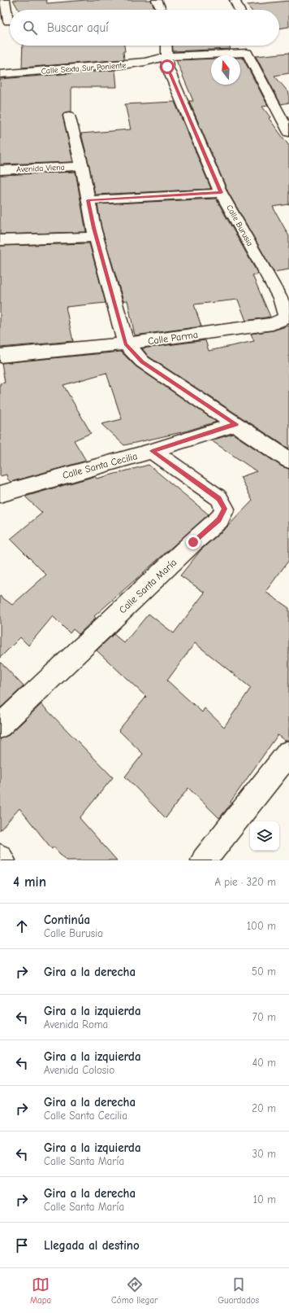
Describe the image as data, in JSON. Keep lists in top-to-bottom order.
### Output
{
  "streets": {
    "street": [
      "Calle Sexta Sur Poniente",
      "Avenida Viena",
      "Calle Burusia",
      "Calle Parma",
      "Calle Santa Cecilia",
      "Calle Santa María"
    ]
  },
  "crossings": [
    ["Calle Sexta Sur Poniente", "Calle Burusia"],
    ["Calle Burusia", "Calle Parma"],
    ["Calle Santa Cecilia", "Calle Santa María"]
  ],
  "north": "top",
  "page": {
    "search": "Buscar aquí",
    "heading": ["4 min", "A pie · 320 m"],
    "list": [
      ["Continúa", "Calle Burusia", "100 m"],
      ["Gira a la derecha", "50 m"],
      ["Gira a la izquierda", "Avenida Roma", "70 m"],
      ["Gira a la izquierda", "Avenida Colosio", "40 m"],
      ["Gira a la derecha", "Calle Santa Cecilia", "20 m"],
      ["Gira a la izquierda", "Calle Santa María", "30 m"],
      ["Gira a la derecha", "Calle Santa María", "10 m"],
      "Llegada al destino"
    ],
    "nav": ["Mapa", "Cómo llegar", "Guardados"]
  }
}
